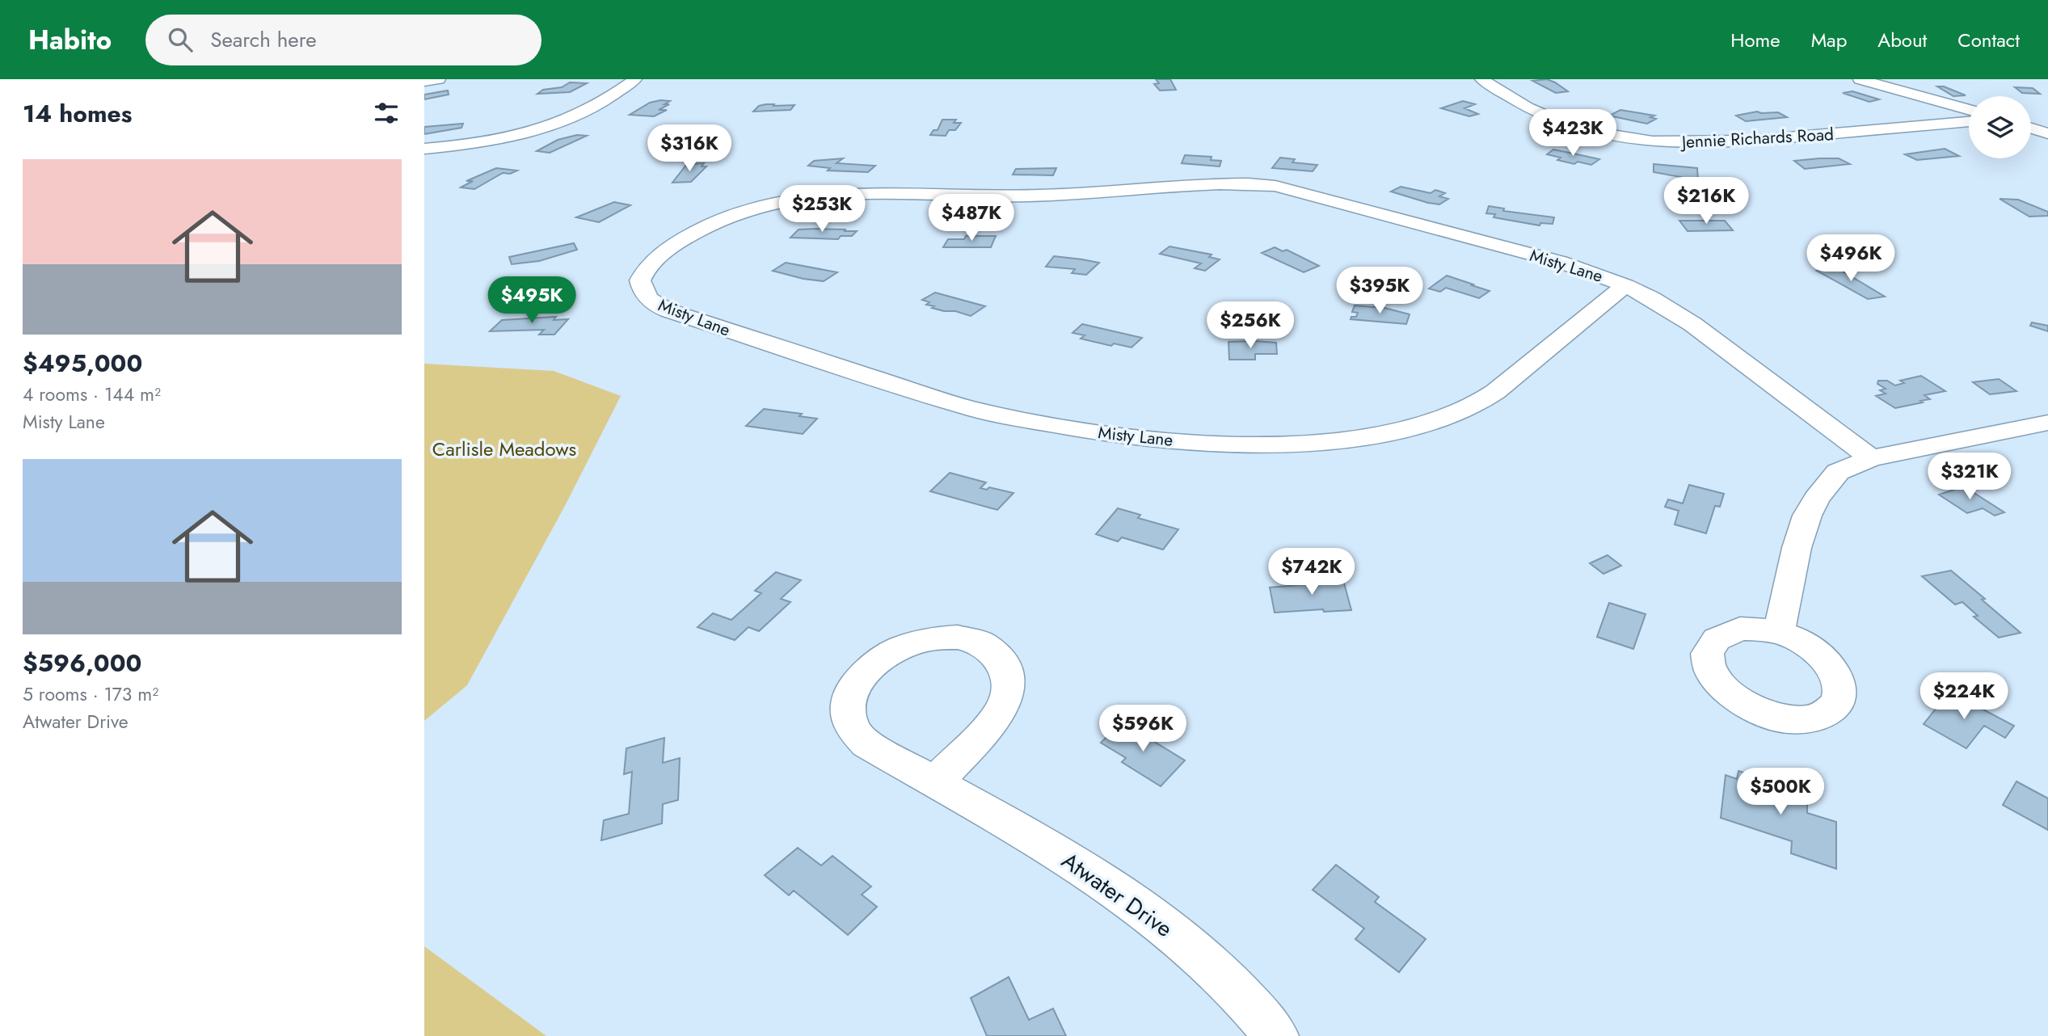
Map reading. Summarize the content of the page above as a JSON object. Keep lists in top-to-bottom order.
{
  "streets": {
    "street": ["Jennie Richards Road", "Misty Lane", "Atwater Drive"]
  },
  "parks": ["Carlisle Meadows"],
  "page": {
    "header": "Habito",
    "search": "Search here",
    "nav": [
      "Home",
      "Map",
      "About",
      "Contact"
    ],
    "heading": "14 homes",
    "price": [
      "$423K",
      "$316K",
      "$216K",
      "$253K",
      "$487K",
      "$496K",
      "$395K",
      "$495K",
      "$256K",
      "$321K",
      "$742K",
      "$224K",
      "$596K",
      "$500K"
    ],
    "list": [
      {
        "name": "$495,000",
        "note": "4 rooms · 144 m² · Misty Lane"
      },
      {
        "name": "$596,000",
        "note": "5 rooms · 173 m² · Atwater Drive"
      }
    ]
  }
}
